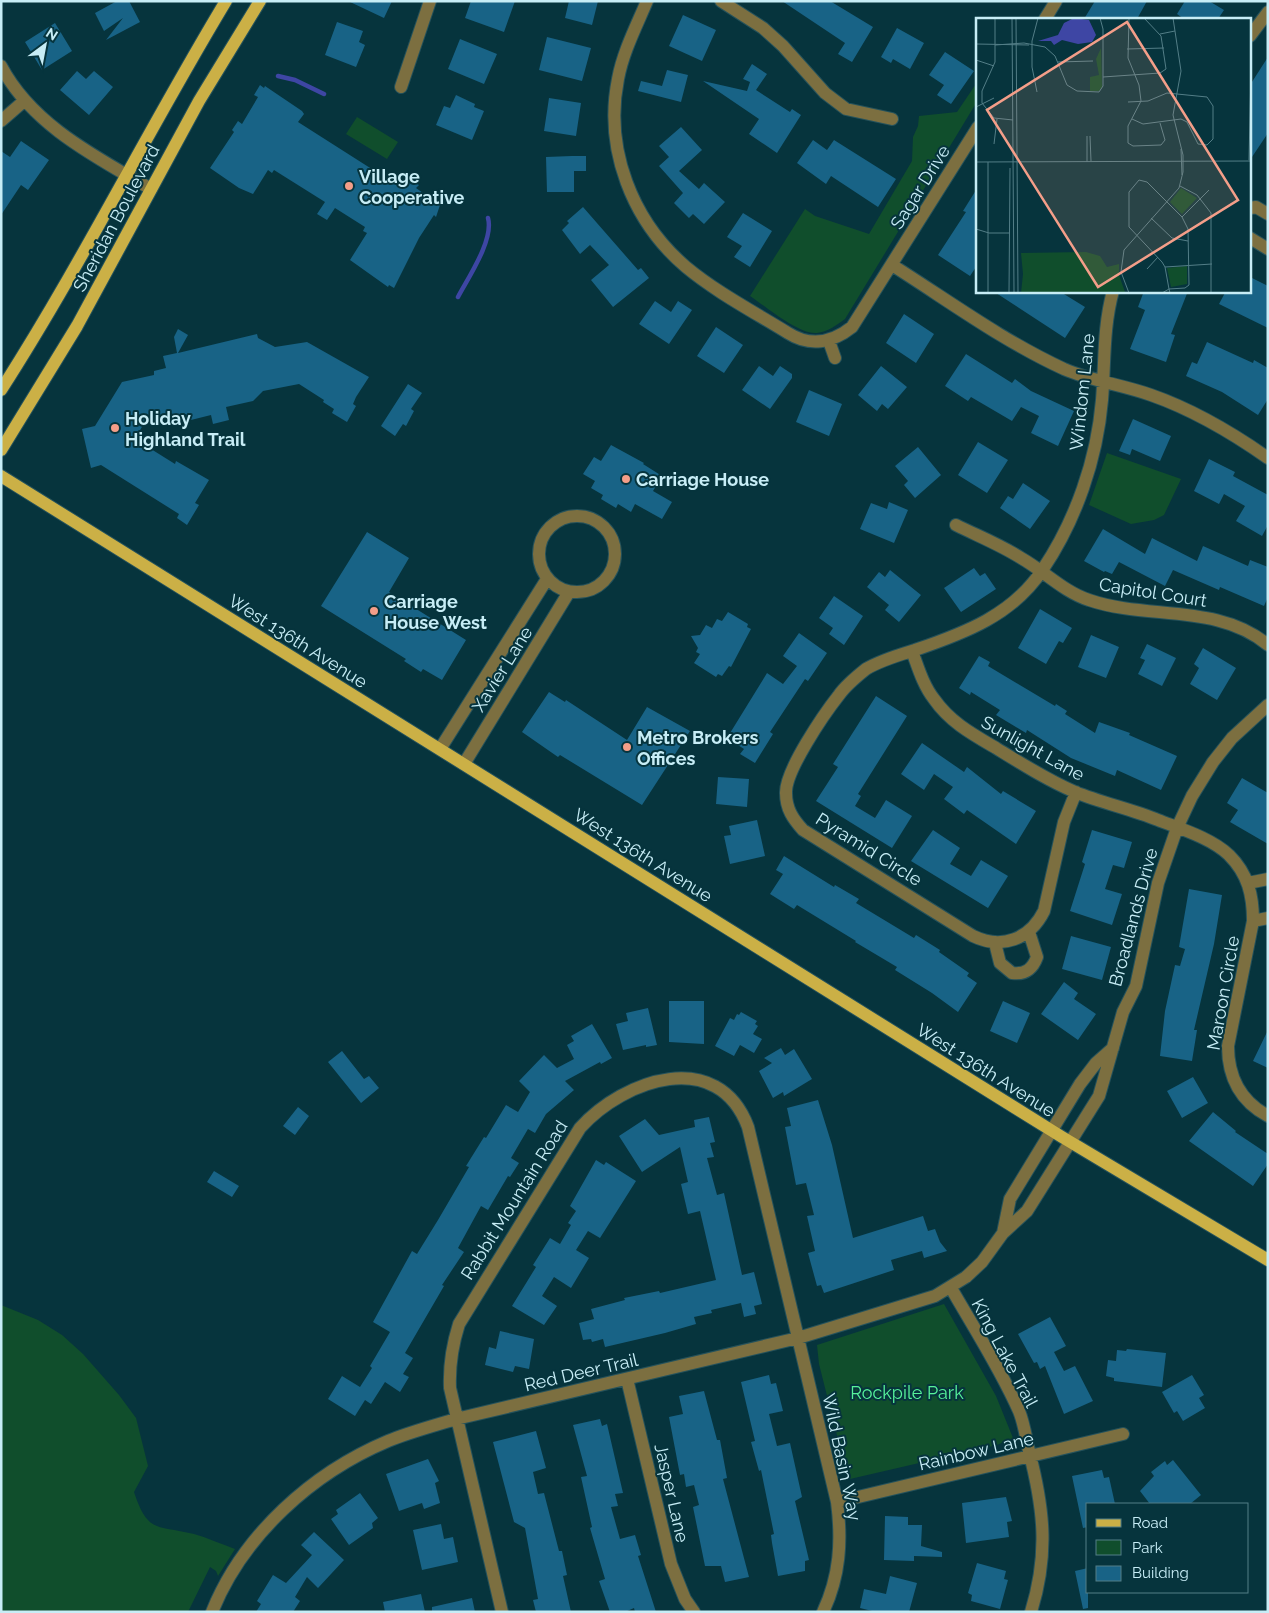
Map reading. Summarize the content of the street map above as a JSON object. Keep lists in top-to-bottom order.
{
  "streets": {
    "main road": ["Sheridan Boulevard", "West 136th Avenue"],
    "street": [
      "Sagar Drive",
      "Windom Lane",
      "Capitol Court",
      "Xavier Lane",
      "Sunlight Lane",
      "Pyramid Circle",
      "Broadlands Drive",
      "Maroon Circle",
      "Rabbit Mountain Road",
      "King Lake Trail",
      "Red Deer Trail",
      "Rainbow Lane",
      "Wild Basin Way",
      "Jasper Lane"
    ]
  },
  "crossings": [
    ["Windom Lane", "Capitol Court"],
    ["Windom Lane", "Sunlight Lane"],
    ["Windom Lane", "Pyramid Circle"],
    ["West 136th Avenue", "Xavier Lane"],
    ["West 136th Avenue", "Broadlands Drive"],
    ["West 136th Avenue", "Red Deer Trail"],
    ["Sunlight Lane", "Pyramid Circle"],
    ["Sunlight Lane", "Broadlands Drive"],
    ["Sunlight Lane", "Maroon Circle"],
    ["Broadlands Drive", "Maroon Circle"],
    ["Broadlands Drive", "Red Deer Trail"],
    ["Rabbit Mountain Road", "Red Deer Trail"],
    ["Rabbit Mountain Road", "Wild Basin Way"],
    ["King Lake Trail", "Red Deer Trail"],
    ["King Lake Trail", "Rainbow Lane"],
    ["Red Deer Trail", "Wild Basin Way"],
    ["Red Deer Trail", "Jasper Lane"],
    ["Rainbow Lane", "Wild Basin Way"]
  ],
  "parks": ["Rockpile Park"],
  "places": [
    "Village Cooperative",
    "Holiday Highland Trail",
    "Carriage House",
    "Carriage House West",
    "Metro Brokers Offices"
  ],
  "legend": ["Road", "Park", "Building"],
  "north": "top right"
}
